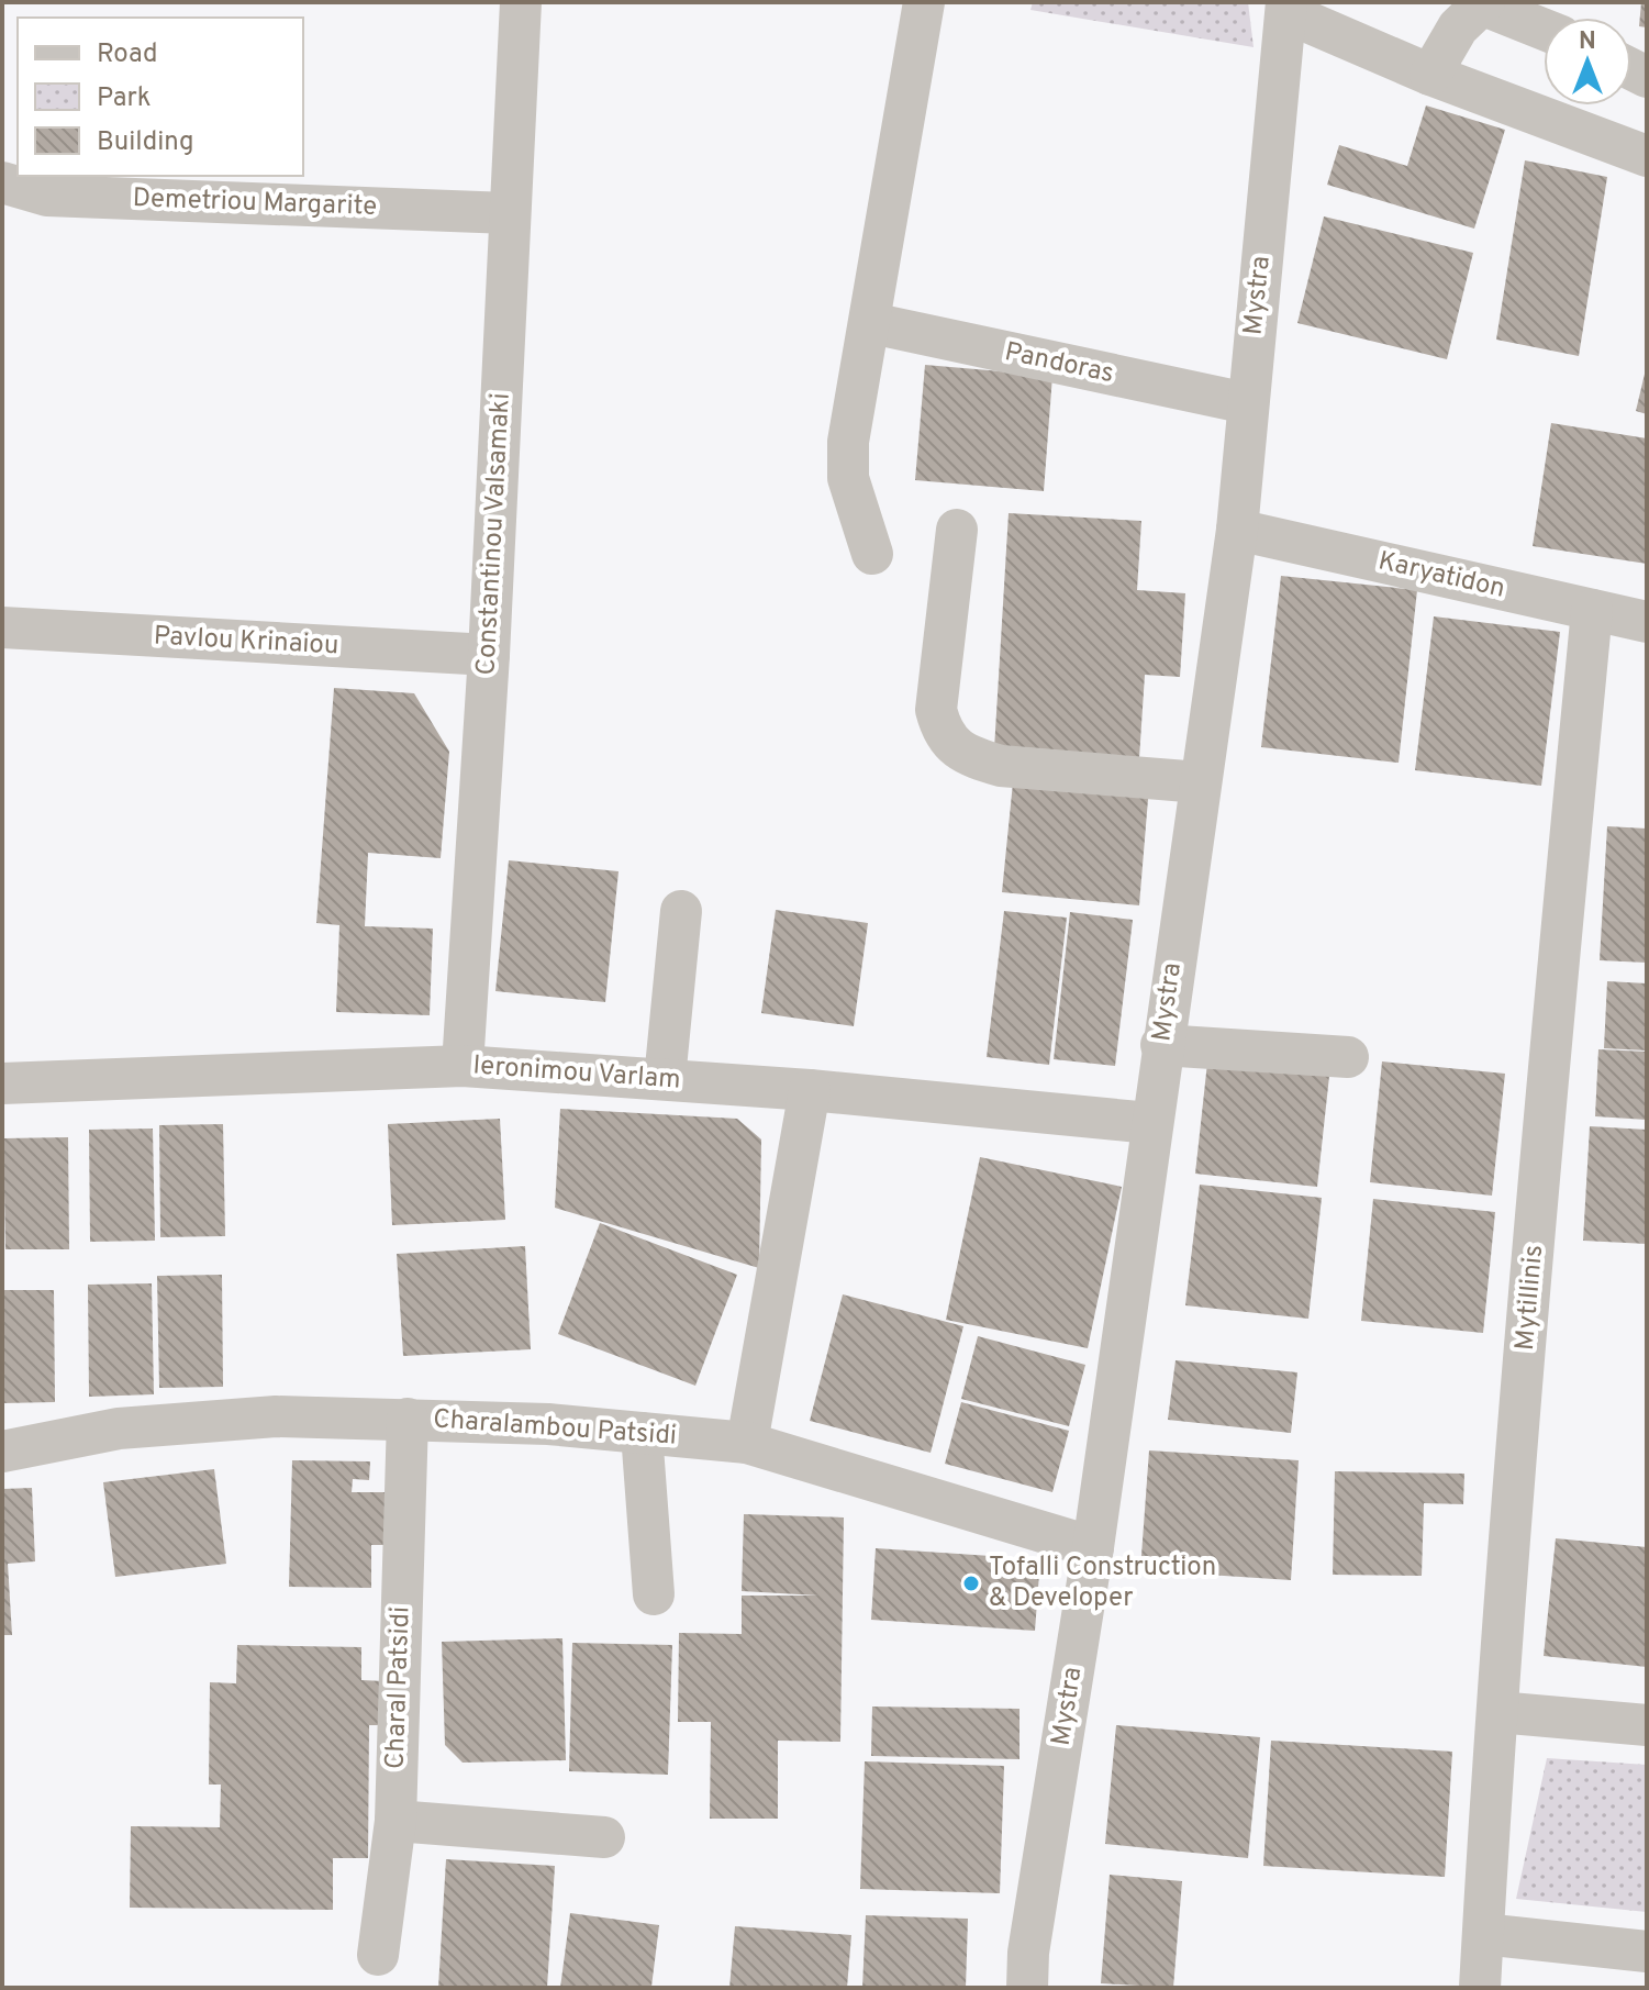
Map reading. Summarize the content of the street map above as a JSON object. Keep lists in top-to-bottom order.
{
  "streets": {
    "street": [
      "Demetriou Margarite",
      "Mystra",
      "Pandoras",
      "Constantinou Valsamaki",
      "Karyatidon",
      "Pavlou Krinaiou",
      "Ieronimou Varlam",
      "Mytillinis",
      "Charalambou Patsidi",
      "Charal Patsidi"
    ]
  },
  "crossings": [
    ["Demetriou Margarite", "Constantinou Valsamaki"],
    ["Mystra", "Pandoras"],
    ["Mystra", "Karyatidon"],
    ["Mystra", "Ieronimou Varlam"],
    ["Mystra", "Charalambou Patsidi"],
    ["Constantinou Valsamaki", "Pavlou Krinaiou"],
    ["Constantinou Valsamaki", "Ieronimou Varlam"],
    ["Karyatidon", "Mytillinis"],
    ["Charalambou Patsidi", "Charal Patsidi"]
  ],
  "places": ["Tofalli Construction & Developer"],
  "legend": ["Road", "Park", "Building"],
  "north": "top"
}
